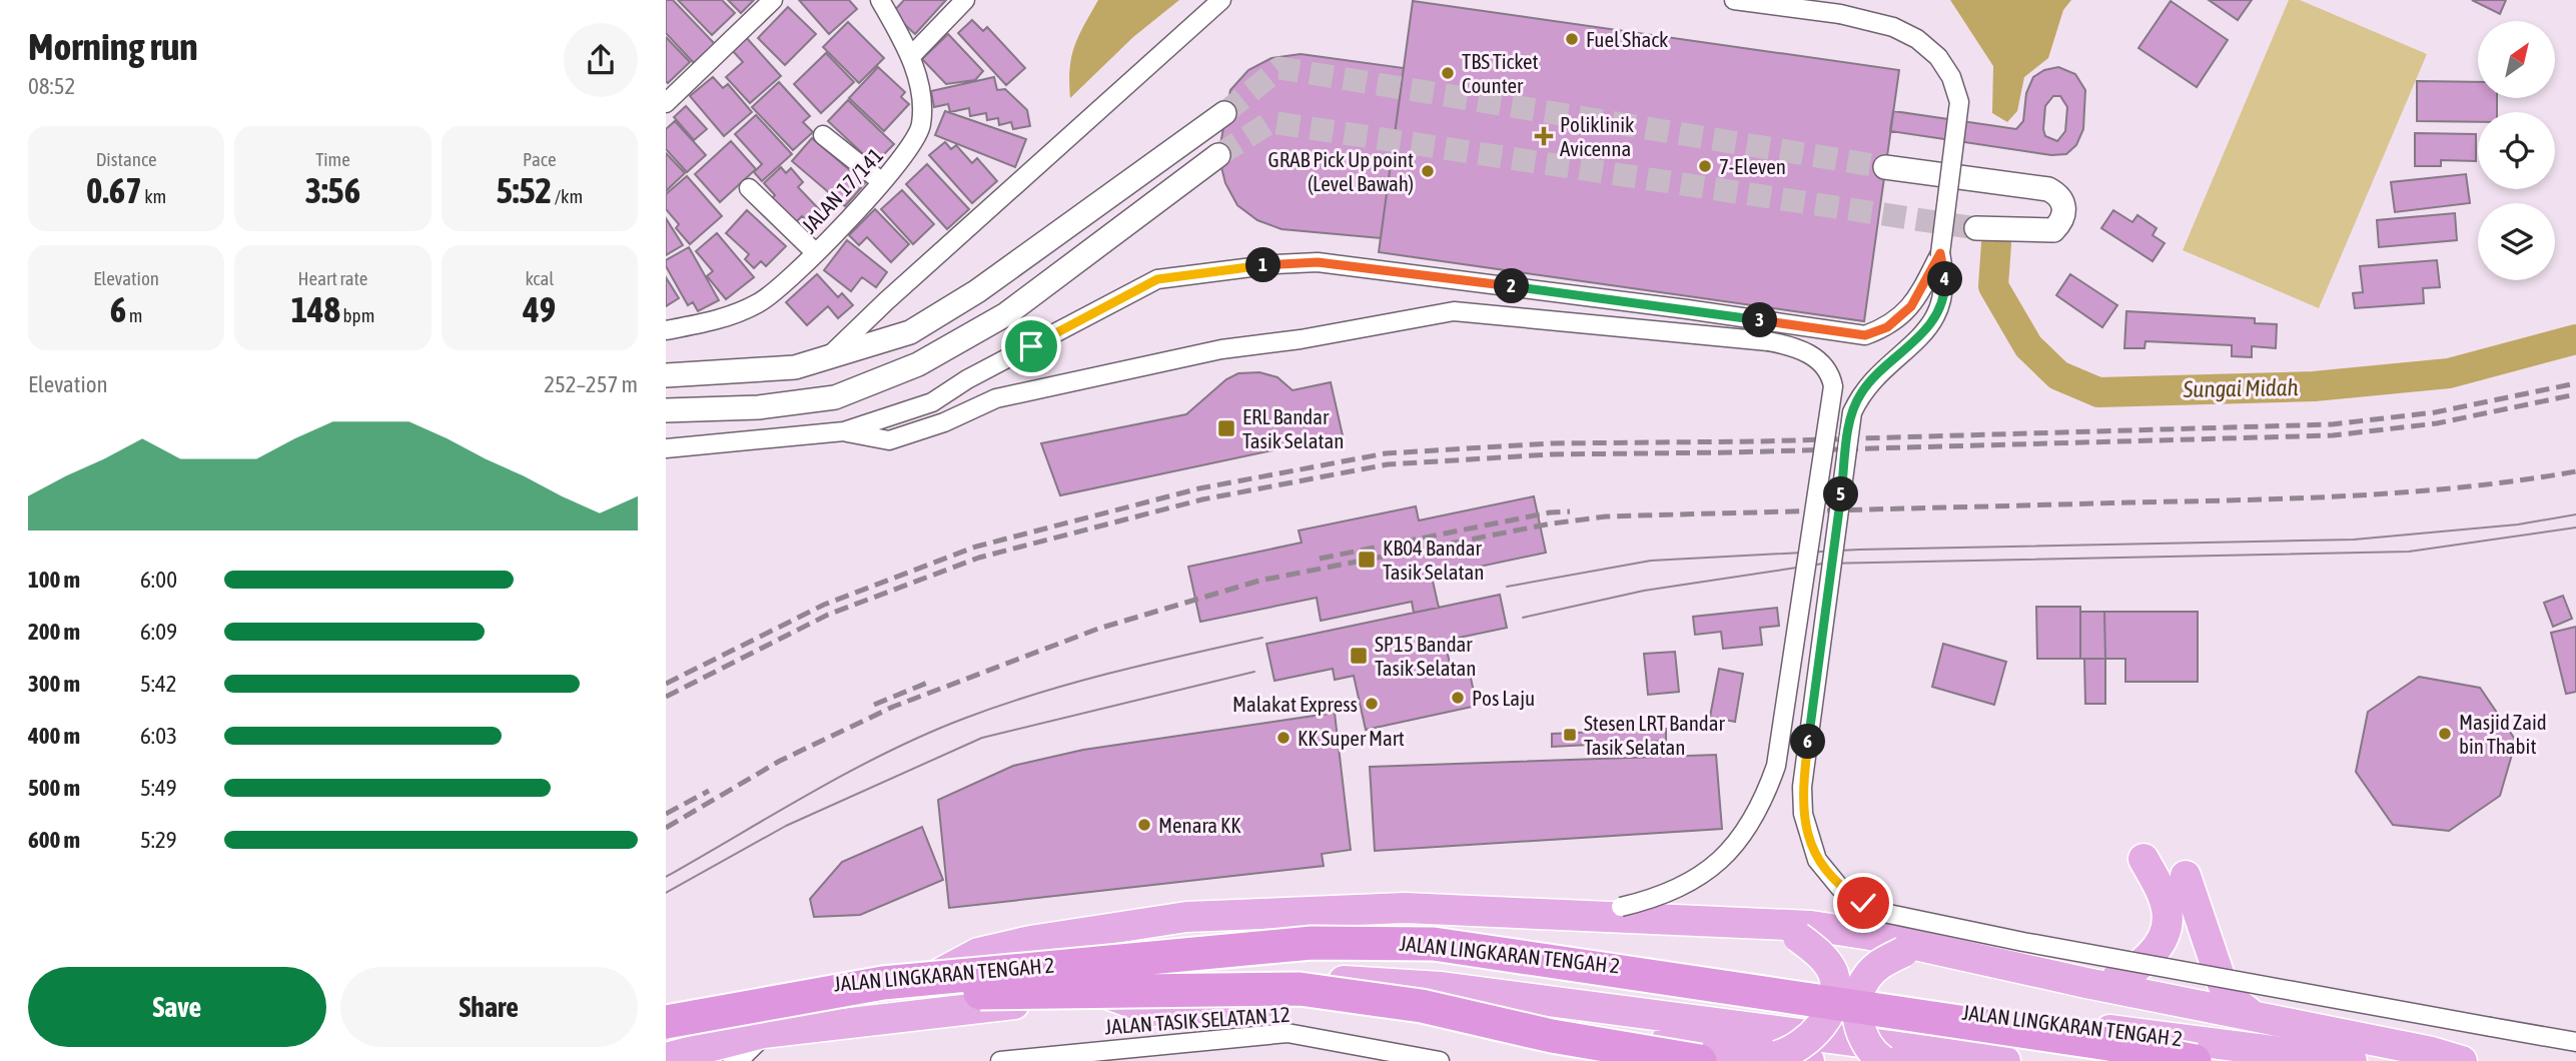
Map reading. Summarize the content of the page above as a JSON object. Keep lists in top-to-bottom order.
{
  "streets": {
    "highway": ["JALAN LINGKARAN TENGAH 2"],
    "street": ["JALAN 17/141", "JALAN TASIK SELATAN 12"]
  },
  "water": ["Sungai Midah"],
  "places": {
    "other": [
      "Fuel Shack",
      "TBS Ticket Counter",
      "7-Eleven",
      "GRAB Pick Up point (Level Bawah)",
      "Pos Laju",
      "Malakat Express",
      "Masjid Zaid bin Thabit",
      "KK Super Mart",
      "Menara KK"
    ],
    "health": ["Poliklinik Avicenna"],
    "transit": [
      "ERL Bandar Tasik Selatan",
      "KB04 Bandar Tasik Selatan",
      "SP15 Bandar Tasik Selatan",
      "Stesen LRT Bandar Tasik Selatan"
    ]
  },
  "north": "top right",
  "page": {
    "heading": ["Morning run", "08:52"],
    "stats": [
      ["Distance", "0.67 km"],
      ["Time", "3:56"],
      ["Pace", "5:52 /km"],
      ["Elevation", "6 m"],
      ["Heart rate", "148 bpm"],
      ["kcal", "49"]
    ],
    "pins": [
      "1",
      "4",
      "2",
      "3",
      "5",
      "6"
    ],
    "chart": ["Elevation", "252–257 m"],
    "list": [
      {
        "name": "100 m",
        "note": "6:00"
      },
      {
        "name": "200 m",
        "note": "6:09"
      },
      {
        "name": "300 m",
        "note": "5:42"
      },
      {
        "name": "400 m",
        "note": "6:03"
      },
      {
        "name": "500 m",
        "note": "5:49"
      },
      {
        "name": "600 m",
        "note": "5:29"
      }
    ],
    "buttons": ["Save", "Share"]
  }
}
